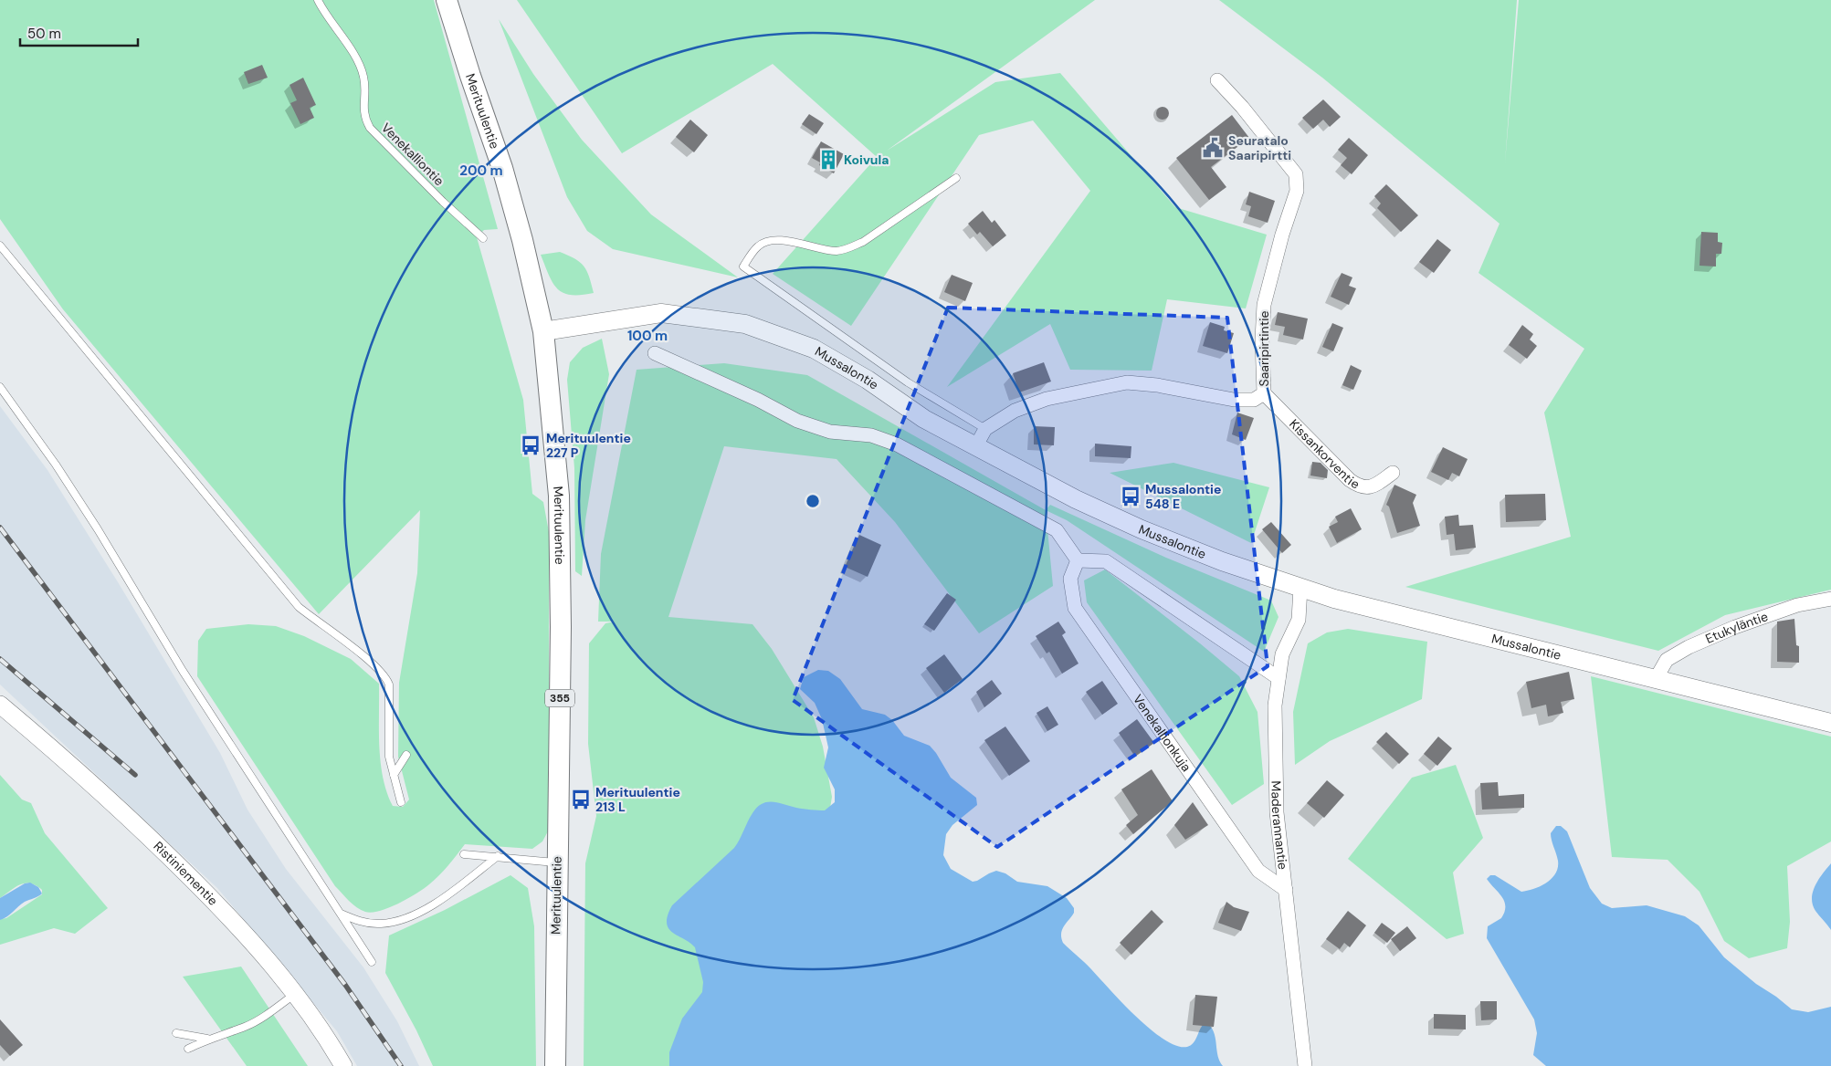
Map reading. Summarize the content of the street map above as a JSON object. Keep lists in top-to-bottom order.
{
  "streets": {
    "main road": ["Merituulentie", "Mussalontie", "355"],
    "street": [
      "Saaripirtintie",
      "Kissankorventie",
      "Etukyläntie",
      "Venekallionkuja",
      "Maderannantie",
      "Ristiniementie"
    ],
    "lane": ["Venekalliontie"]
  },
  "crossings": [
    ["Merituulentie", "Mussalontie"],
    ["Saaripirtintie", "Mussalontie"],
    ["Saaripirtintie", "Kissankorventie"],
    ["Mussalontie", "Etukyläntie"],
    ["Mussalontie", "Maderannantie"],
    ["Venekallionkuja", "Maderannantie"]
  ],
  "places": {
    "public building": ["Seuratalo Saaripirtti"],
    "building": ["Koivula"],
    "bus stop": ["Merituulentie 227 P", "Mussalontie 548 E", "Merituulentie 213 L"]
  },
  "scale_bar": "50 m",
  "rings": ["200 m", "100 m"]
}
